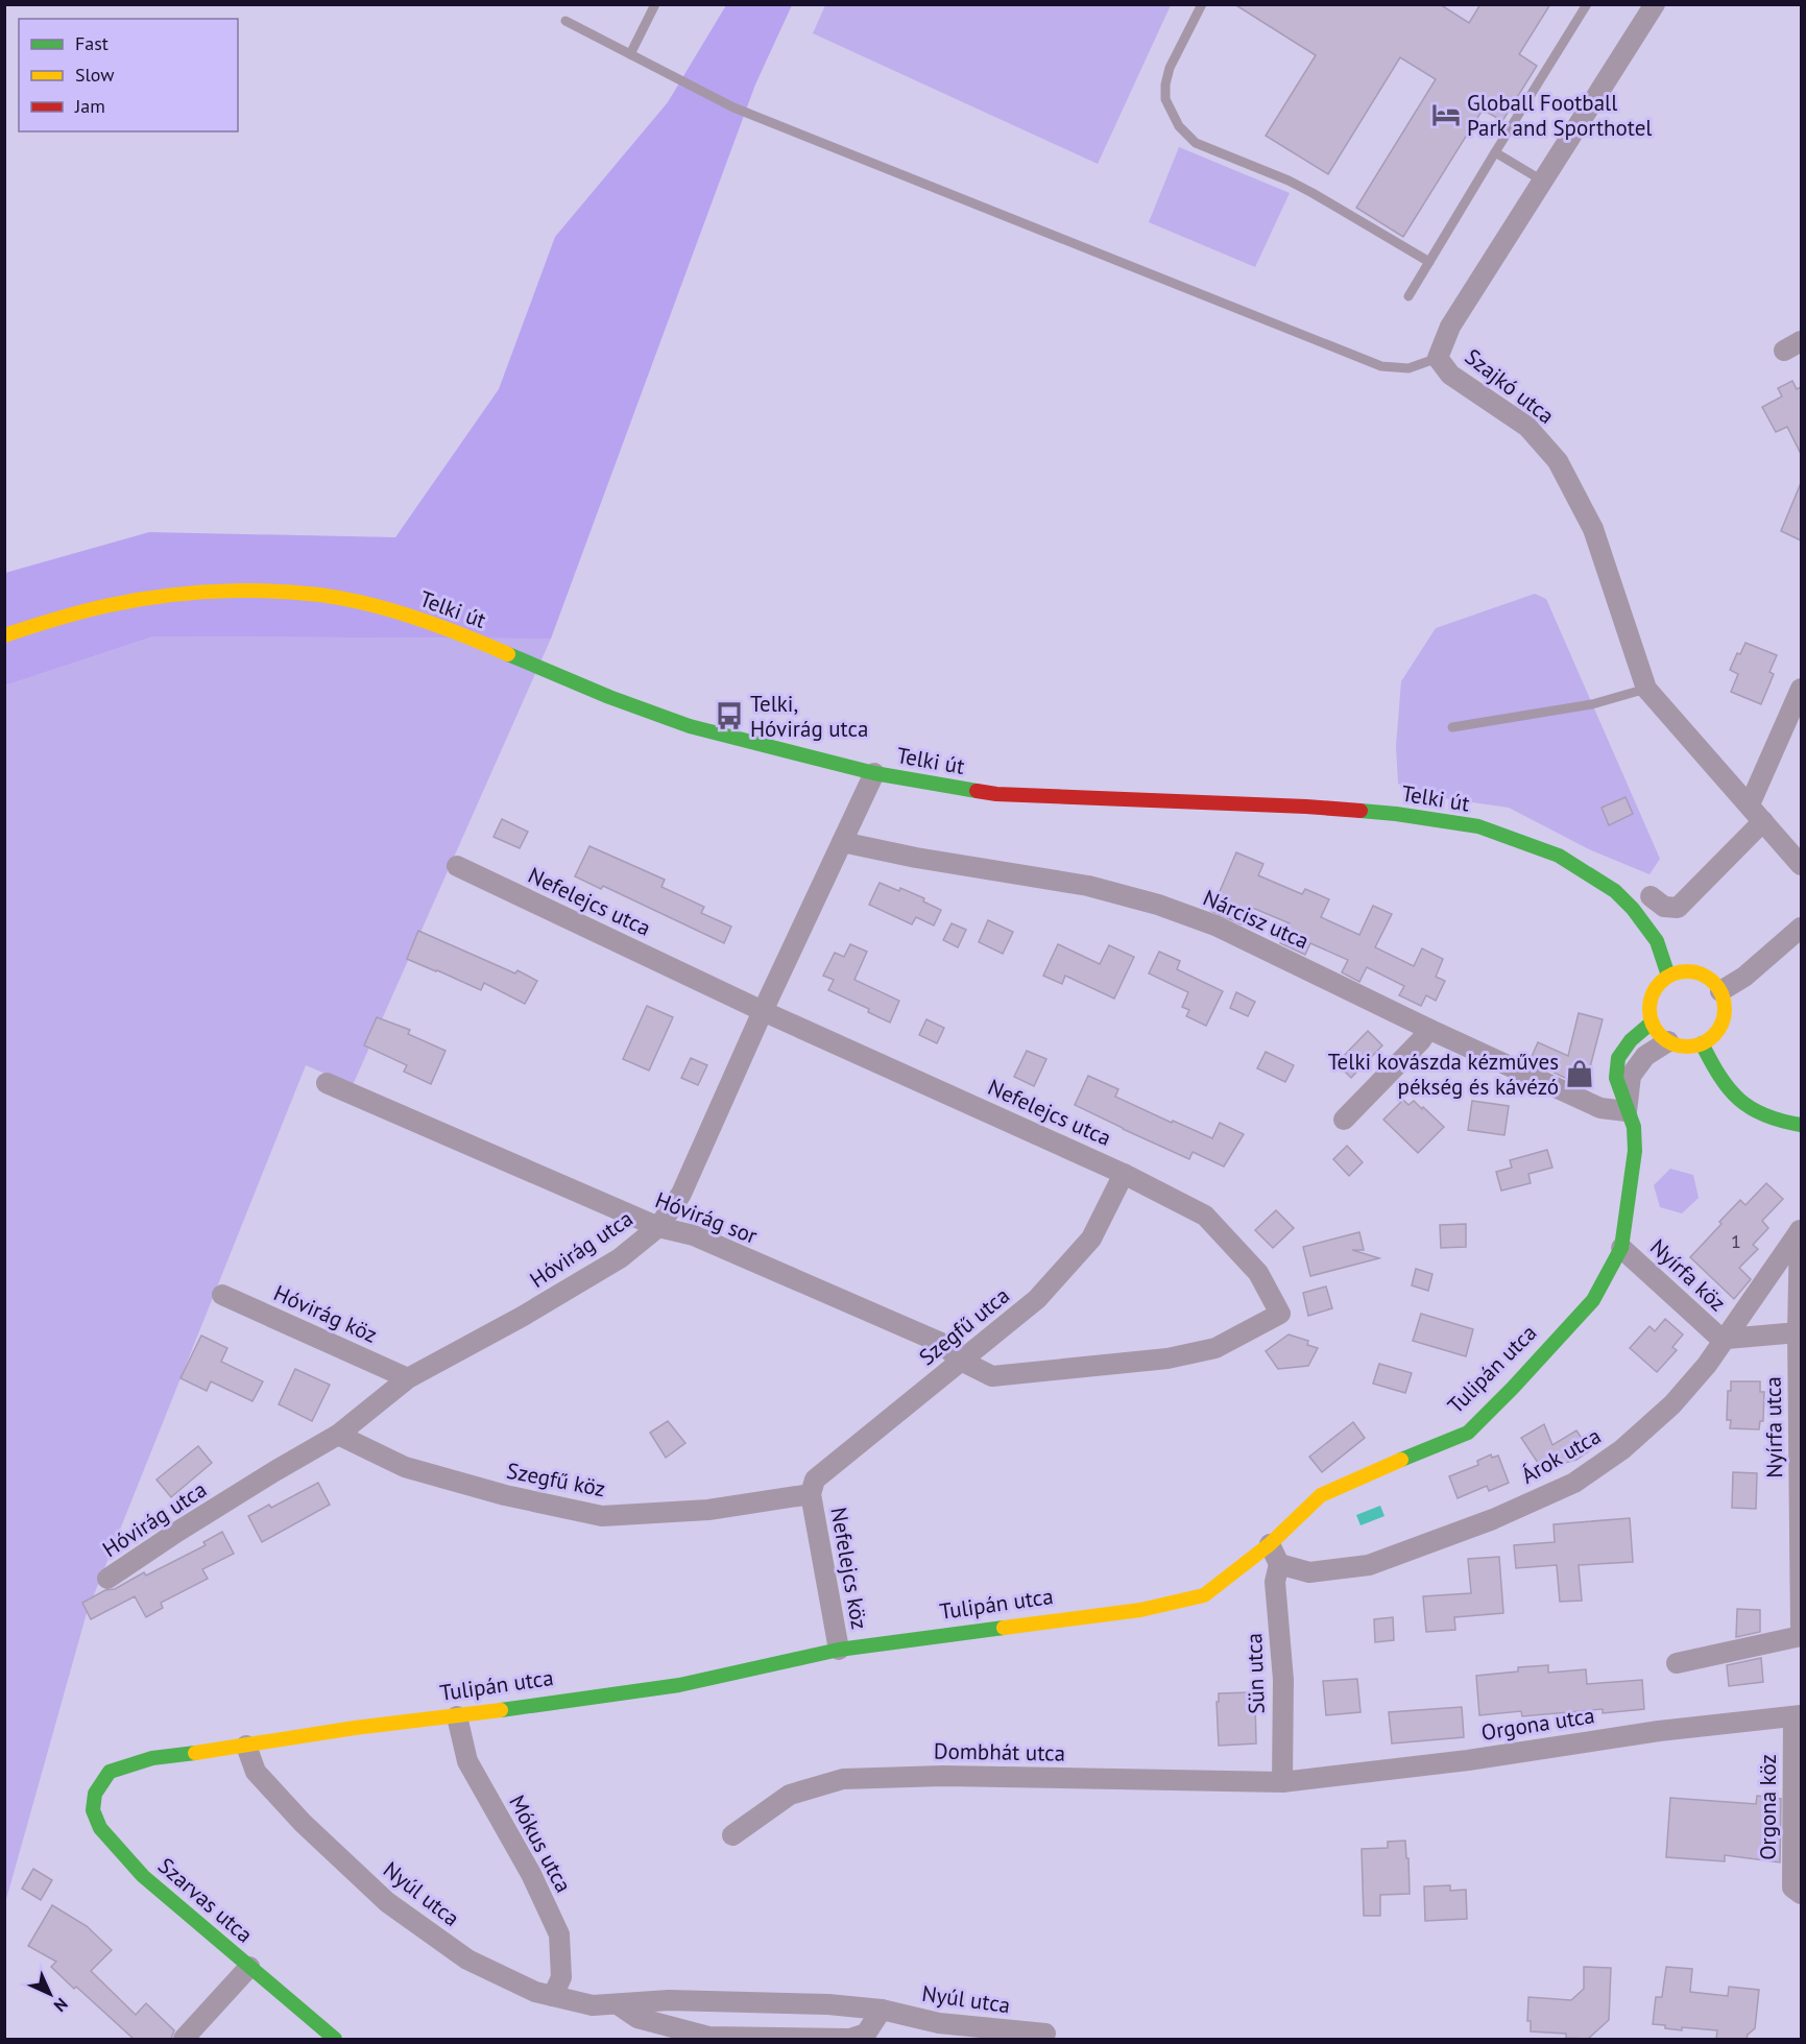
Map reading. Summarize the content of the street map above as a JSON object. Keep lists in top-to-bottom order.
{
  "streets": {
    "street": [
      "Szajkó utca",
      "Telki út",
      "Nefelejcs utca",
      "Nárcisz utca",
      "Hóvirág sor",
      "Hóvirág utca",
      "Nyírfa köz",
      "Hóvirág köz",
      "Szegfű utca",
      "Tulipán utca",
      "Nyírfa utca",
      "Árok utca",
      "Szegfű köz",
      "Nefelejcs köz",
      "Sün utca",
      "Orgona utca",
      "Dombhát utca",
      "Orgona köz",
      "Mókus utca",
      "Nyúl utca",
      "Szarvas utca"
    ]
  },
  "crossings": [
    ["Telki út", "Hóvirág utca"],
    ["Telki út", "Tulipán utca"],
    ["Nefelejcs utca", "Hóvirág sor"],
    ["Nefelejcs utca", "Hóvirág utca"],
    ["Nefelejcs utca", "Szegfű utca"],
    ["Nárcisz utca", "Hóvirág utca"],
    ["Nárcisz utca", "Tulipán utca"],
    ["Hóvirág sor", "Hóvirág utca"],
    ["Hóvirág sor", "Szegfű utca"],
    ["Hóvirág utca", "Hóvirág köz"],
    ["Hóvirág utca", "Szegfű köz"],
    ["Nyírfa köz", "Tulipán utca"],
    ["Nyírfa köz", "Nyírfa utca"],
    ["Nyírfa köz", "Árok utca"],
    ["Szegfű utca", "Szegfű köz"],
    ["Szegfű utca", "Nefelejcs köz"],
    ["Tulipán utca", "Nefelejcs köz"],
    ["Tulipán utca", "Mókus utca"],
    ["Tulipán utca", "Nyúl utca"],
    ["Tulipán utca", "Szarvas utca"],
    ["Nyírfa utca", "Árok utca"],
    ["Árok utca", "Sün utca"],
    ["Szegfű köz", "Nefelejcs köz"],
    ["Sün utca", "Orgona utca"],
    ["Sün utca", "Dombhát utca"],
    ["Orgona utca", "Dombhát utca"],
    ["Orgona utca", "Orgona köz"],
    ["Mókus utca", "Nyúl utca"]
  ],
  "places": {
    "hotel": ["Globall Football Park and Sporthotel"],
    "bus stop": ["Telki, Hóvirág utca"],
    "shop": ["Telki kovászda kézműves pékség és kávézó"]
  },
  "house_numbers": ["1"],
  "legend": ["Fast", "Slow", "Jam"],
  "north": "bottom right"
}
